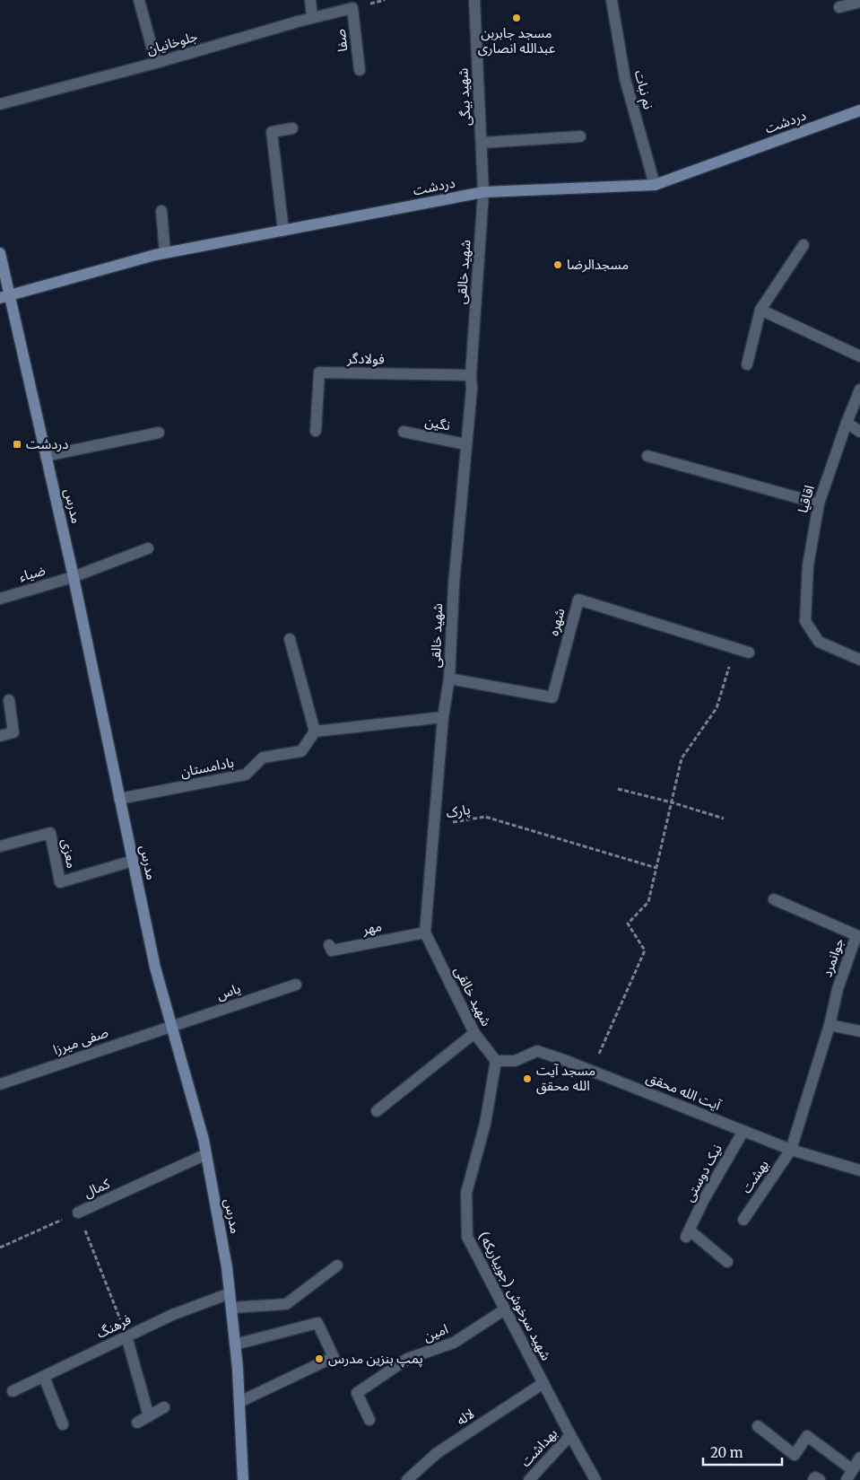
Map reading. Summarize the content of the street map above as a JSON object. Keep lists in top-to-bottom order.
{
  "streets": {
    "main road": ["دردشت", "مدرس"],
    "street": [
      "صفا",
      "جلوخانیان",
      "نم نبات",
      "شهید بیگی",
      "شهید خالقی",
      "فولادگر",
      "نگین",
      "اقاقیا",
      "ضیاء",
      "شهره",
      "بادامستان",
      "معزی",
      "مهر",
      "جوانمرد",
      "یاس",
      "صفی میرزا",
      "آیت الله محقق",
      "نیک دوستی",
      "بهشت",
      "کمال",
      "شهید سرخوش (جویباریکه)",
      "فرهنگ",
      "امین",
      "لاله",
      "بهداشت"
    ],
    "path": ["پارک"]
  },
  "crossings": [
    ["صفا", "جلوخانیان"],
    ["نم نبات", "دردشت"],
    ["شهید بیگی", "دردشت"],
    ["شهید بیگی", "شهید خالقی"],
    ["دردشت", "شهید خالقی"],
    ["دردشت", "مدرس"],
    ["شهید خالقی", "فولادگر"],
    ["شهید خالقی", "نگین"],
    ["شهید خالقی", "شهره"],
    ["شهید خالقی", "پارک"],
    ["شهید خالقی", "مهر"],
    ["شهید خالقی", "آیت الله محقق"],
    ["شهید خالقی", "شهید سرخوش (جویباریکه)"],
    ["مدرس", "ضیاء"],
    ["مدرس", "بادامستان"],
    ["مدرس", "معزی"],
    ["مدرس", "یاس"],
    ["مدرس", "صفی میرزا"],
    ["مدرس", "کمال"],
    ["مدرس", "فرهنگ"],
    ["جوانمرد", "آیت الله محقق"],
    ["جوانمرد", "بهشت"],
    ["یاس", "صفی میرزا"],
    ["آیت الله محقق", "نیک دوستی"],
    ["آیت الله محقق", "بهشت"],
    ["آیت الله محقق", "شهید سرخوش (جویباریکه)"],
    ["شهید سرخوش (جویباریکه)", "امین"],
    ["شهید سرخوش (جویباریکه)", "لاله"],
    ["شهید سرخوش (جویباریکه)", "بهداشت"]
  ],
  "places": {
    "other": [
      "مسجد جابربن عبدالله انصاری",
      "مسجدالرضا",
      "مسجد آیت الله محقق",
      "پمپ بنزین مدرس"
    ],
    "transit": ["دردشت"]
  },
  "scale_bar": "20 m"
}
